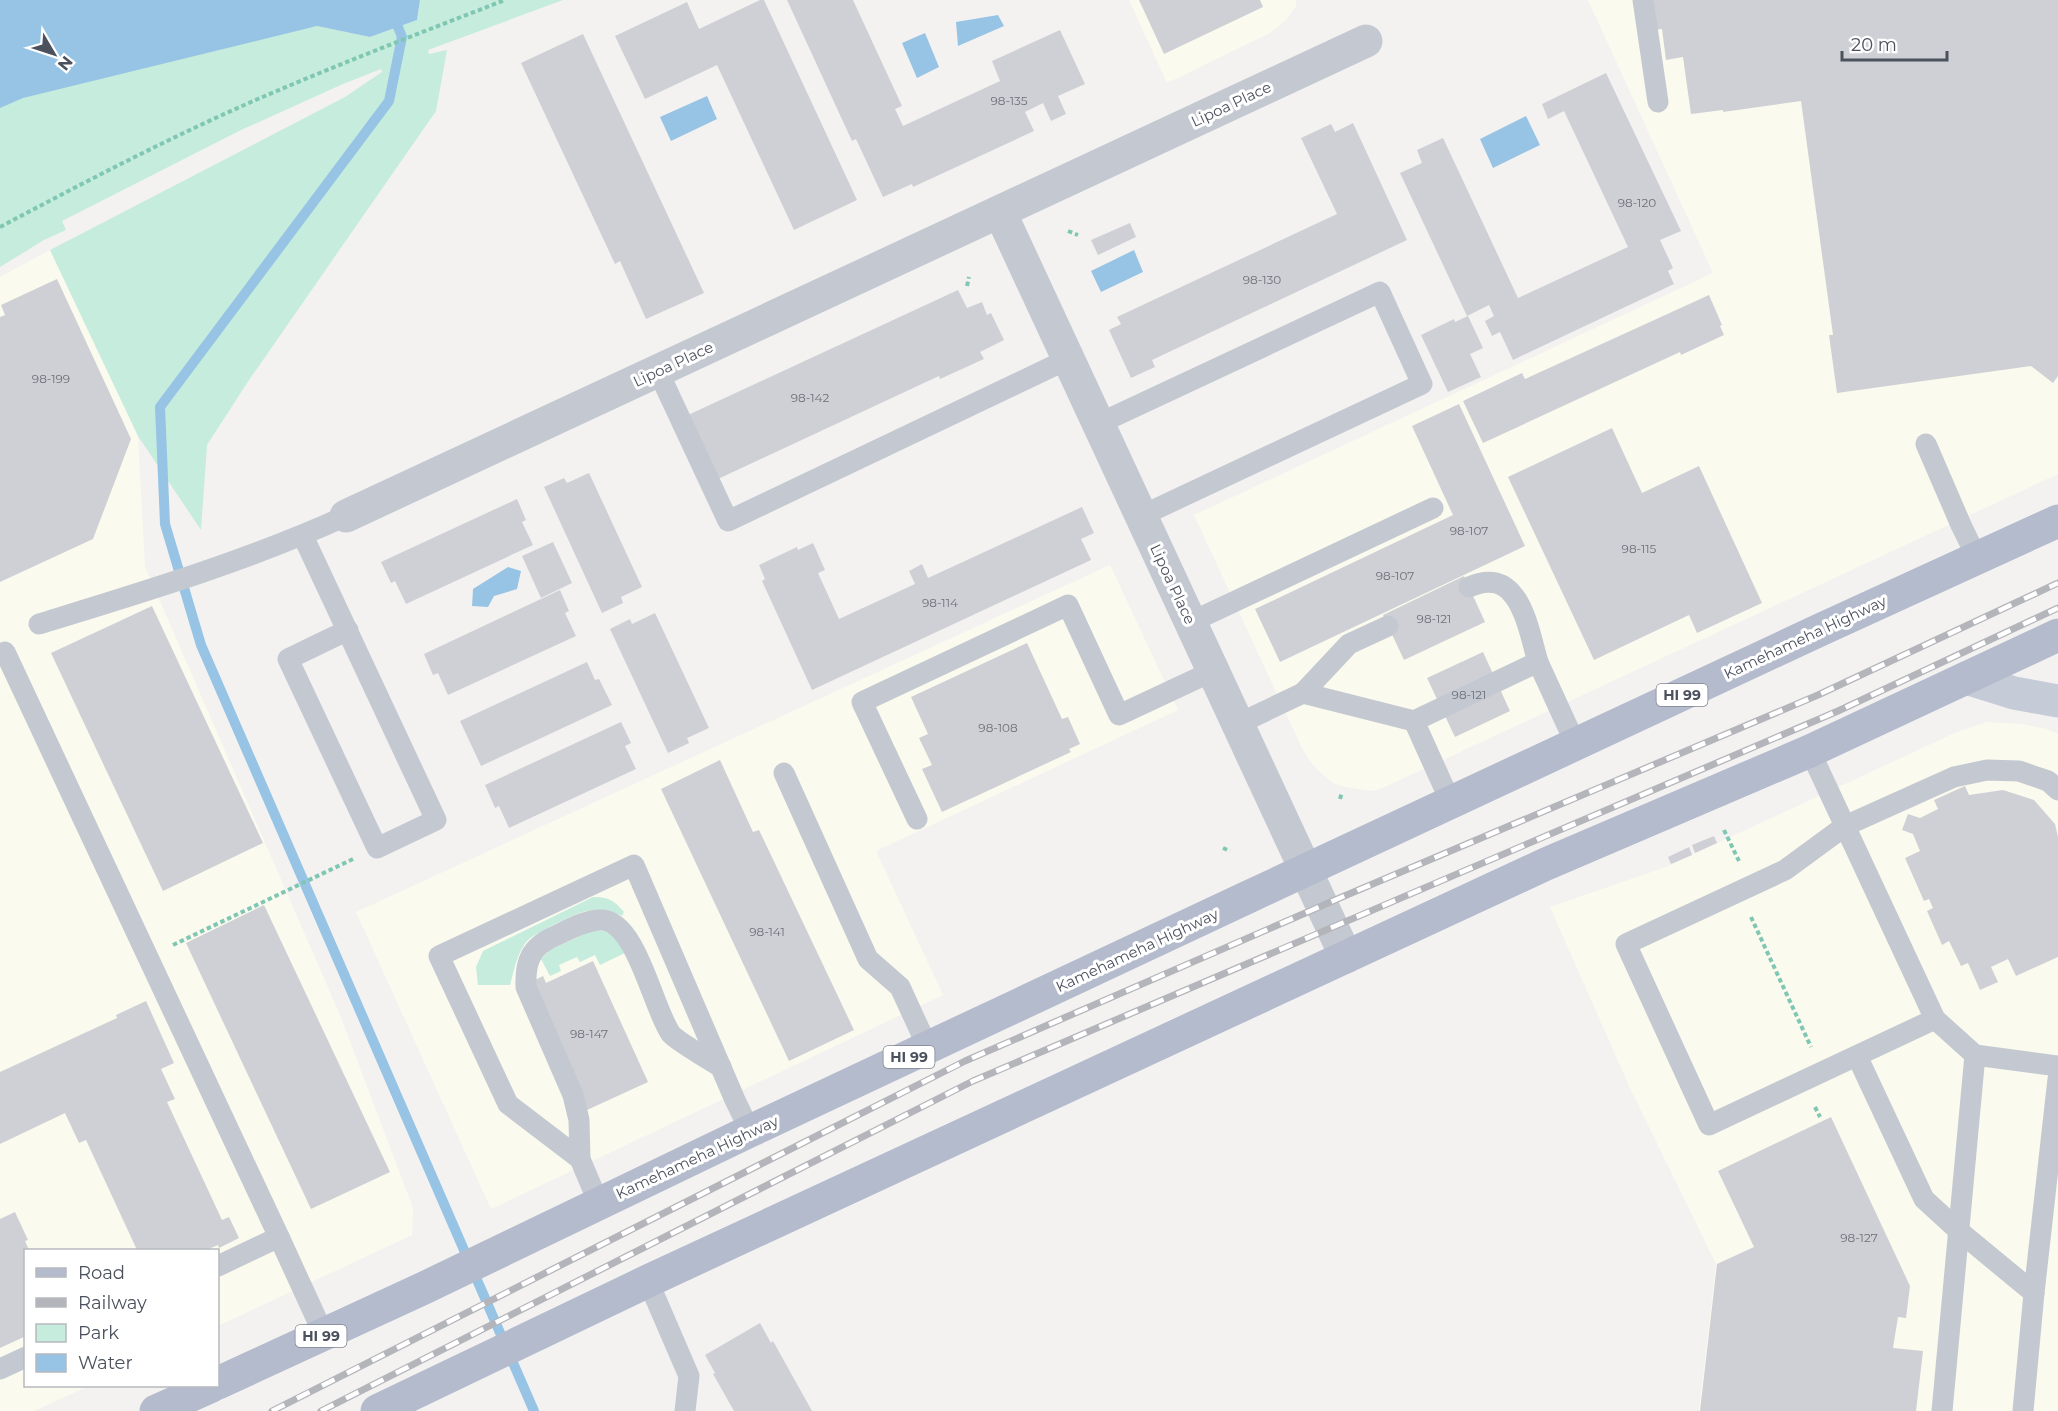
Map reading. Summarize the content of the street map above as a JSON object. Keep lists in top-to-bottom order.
{
  "streets": {
    "main road": ["Kamehameha Highway", "HI 99"],
    "street": ["Lipoa Place"]
  },
  "crossings": [
    ["Lipoa Place", "Kamehameha Highway"]
  ],
  "house_numbers": [
    "98-135",
    "98-120",
    "98-130",
    "98-199",
    "98-142",
    "98-107",
    "98-115",
    "98-107",
    "98-114",
    "98-121",
    "98-121",
    "98-108",
    "98-141",
    "98-147",
    "98-127"
  ],
  "legend": [
    "Road",
    "Railway",
    "Park",
    "Water"
  ],
  "scale_bar": "20 m",
  "north": "bottom right"
}
